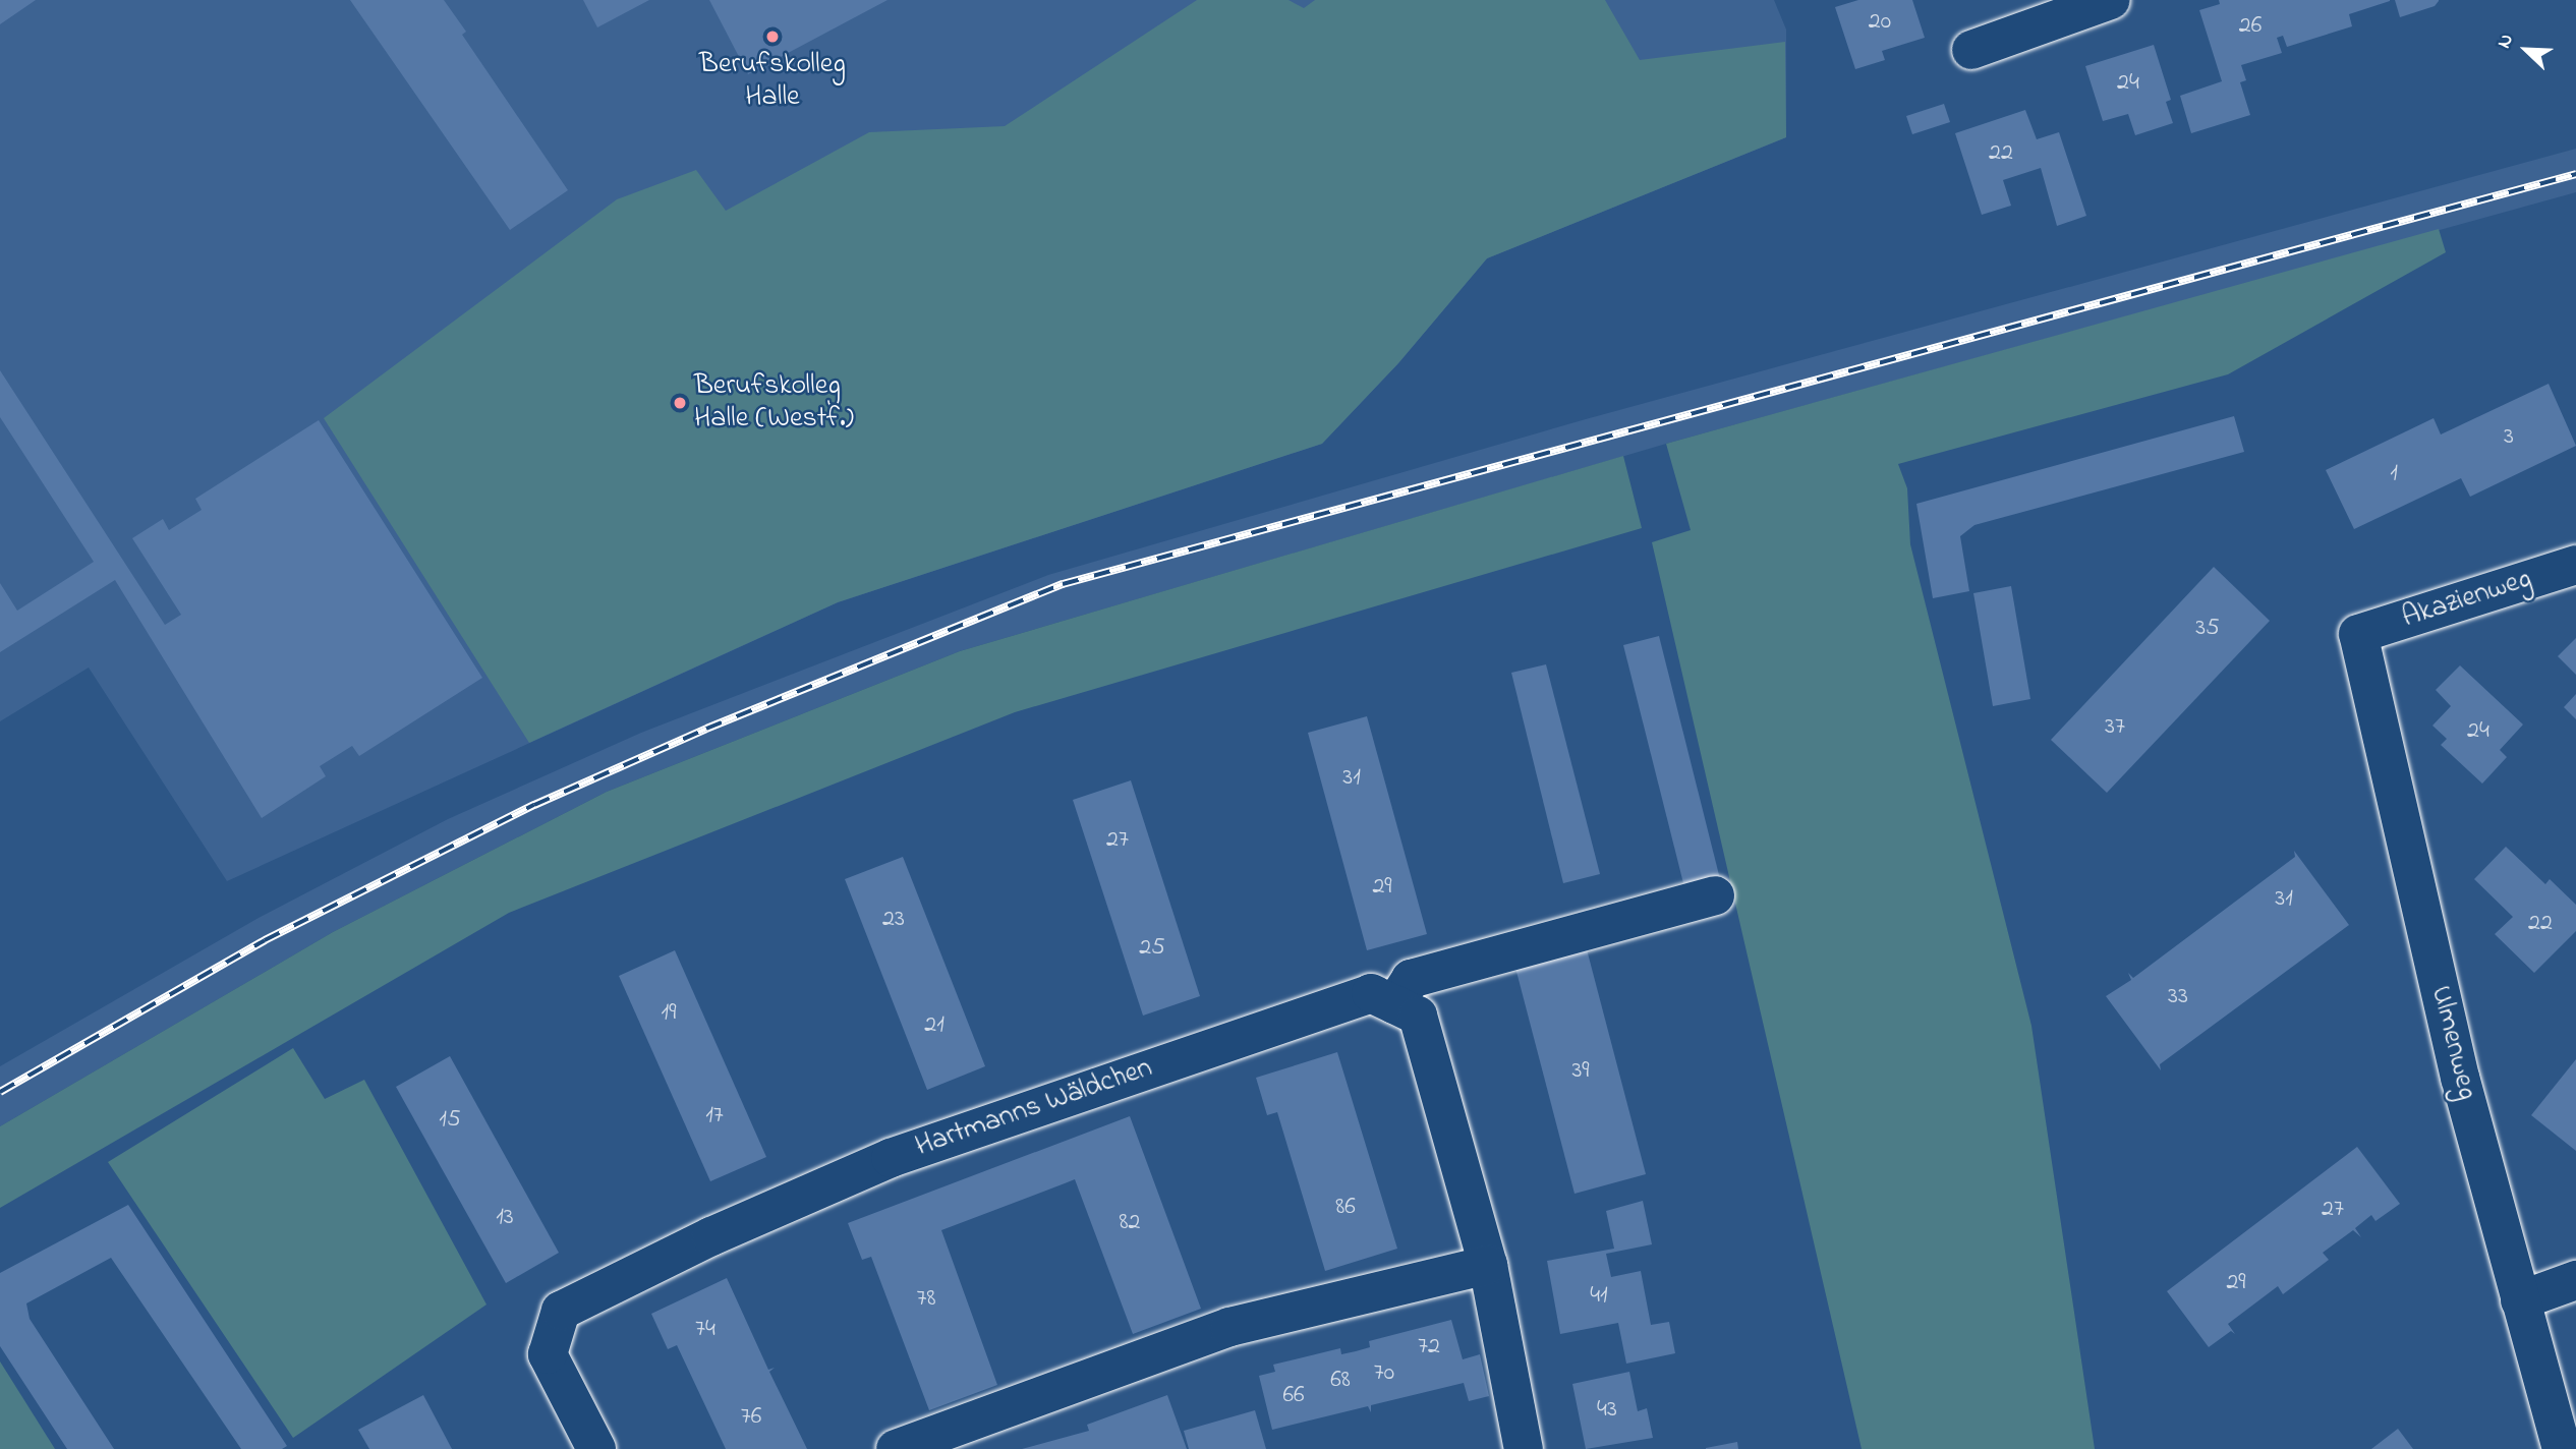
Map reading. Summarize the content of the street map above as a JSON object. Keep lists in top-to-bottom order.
{
  "streets": {
    "street": ["Akazienweg", "Ulmenweg", "Hartmanns Wäldchen"]
  },
  "crossings": [
    ["Akazienweg", "Ulmenweg"]
  ],
  "places": ["Berufskolleg Halle", "Berufskolleg Halle (Westf.)"],
  "house_numbers": [
    "20",
    "26",
    "24",
    "22",
    "3",
    "1",
    "35",
    "37",
    "24",
    "31",
    "27",
    "29",
    "31",
    "23",
    "22",
    "25",
    "33",
    "19",
    "21",
    "39",
    "17",
    "15",
    "86",
    "27",
    "13",
    "82",
    "29",
    "41",
    "78",
    "74",
    "72",
    "70",
    "68",
    "66",
    "43",
    "76"
  ],
  "north": "top left"
}
